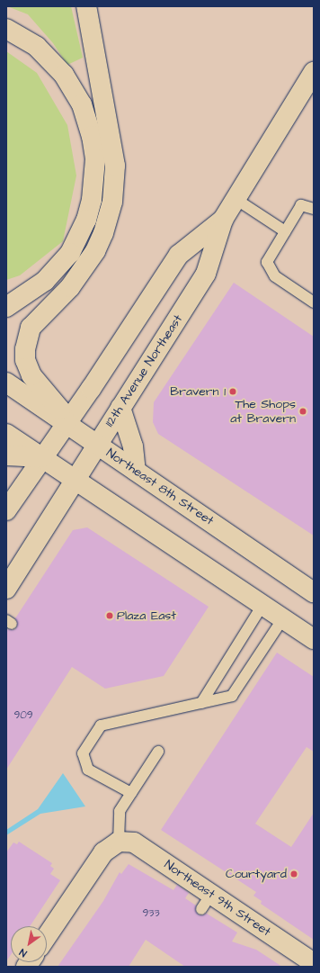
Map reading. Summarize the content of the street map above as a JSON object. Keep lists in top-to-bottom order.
{
  "streets": {
    "main road": ["112th Avenue Northeast", "Northeast 8th Street", "Northeast 9th Street"]
  },
  "crossings": [
    ["112th Avenue Northeast", "Northeast 8th Street"]
  ],
  "places": [
    "Bravern 1",
    "The Shops at Bravern",
    "Plaza East",
    "Courtyard"
  ],
  "house_numbers": ["909", "933"],
  "north": "bottom left"
}
